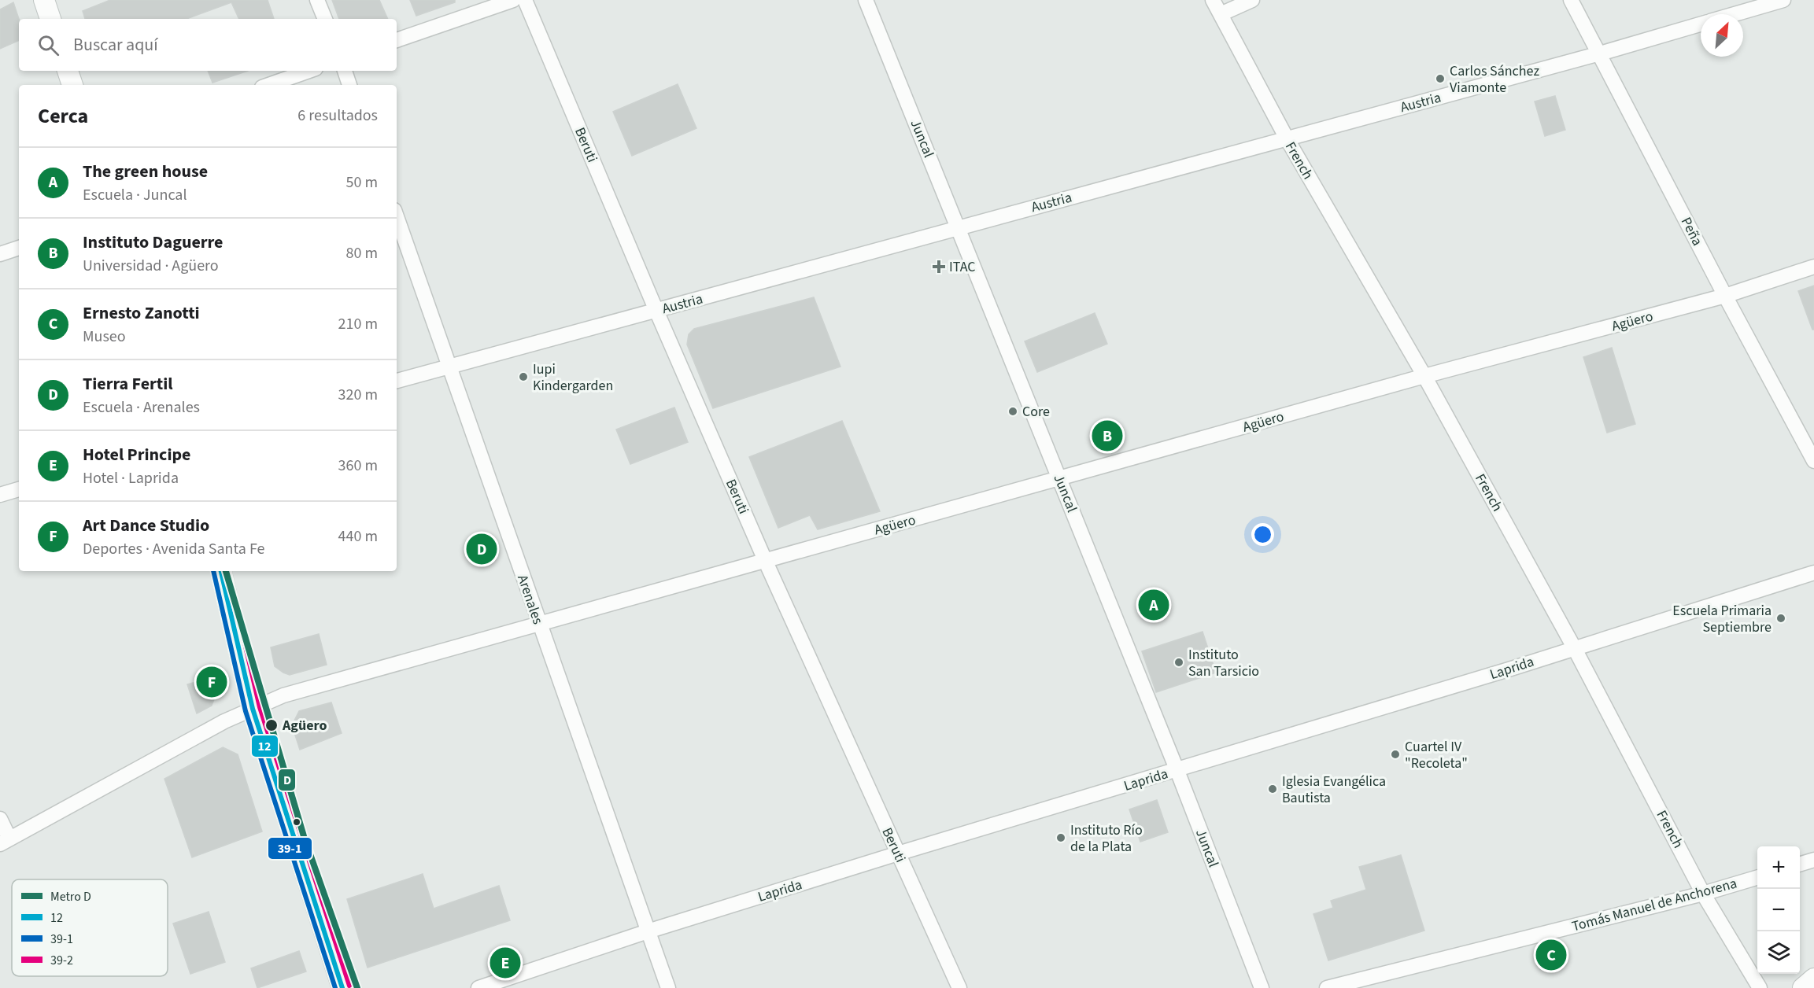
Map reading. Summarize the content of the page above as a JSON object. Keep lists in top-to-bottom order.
{
  "streets": {
    "street": [
      "Austria",
      "Juncal",
      "Beruti",
      "French",
      "Peña",
      "Agüero",
      "Arenales",
      "Laprida",
      "Tomás Manuel de Anchorena"
    ]
  },
  "crossings": [
    ["Austria", "Juncal"],
    ["Austria", "Beruti"],
    ["Austria", "French"],
    ["Austria", "Peña"],
    ["Austria", "Arenales"],
    ["Juncal", "Agüero"],
    ["Juncal", "Laprida"],
    ["Beruti", "Agüero"],
    ["Beruti", "Laprida"],
    ["French", "Agüero"],
    ["French", "Laprida"],
    ["French", "Tomás Manuel de Anchorena"],
    ["Peña", "Agüero"],
    ["Agüero", "Arenales"],
    ["Arenales", "Laprida"]
  ],
  "places": {
    "other": [
      "Carlos Sánchez Viamonte",
      "Iupi Kindergarden",
      "Core",
      "Escuela Primaria Septiembre",
      "Instituto San Tarsicio",
      "Agüero",
      "Cuartel IV \"Recoleta\"",
      "Iglesia Evangélica Bautista",
      "Instituto Río de la Plata"
    ],
    "health": ["ITAC"]
  },
  "lines": [
    "metro line D",
    "transit line 12",
    "transit line 39-1",
    "transit line 39-2"
  ],
  "legend": [
    "Metro D",
    "12",
    "39-1",
    "39-2"
  ],
  "north": "top right",
  "page": {
    "search": "Buscar aquí",
    "heading": ["Cerca", "6 resultados"],
    "list": [
      {
        "mark": "A",
        "name": "The green house",
        "note": "Escuela · Juncal",
        "value": "50 m"
      },
      {
        "mark": "B",
        "name": "Instituto Daguerre",
        "note": "Universidad · Agüero",
        "value": "80 m"
      },
      {
        "mark": "C",
        "name": "Ernesto Zanotti",
        "note": "Museo",
        "value": "210 m"
      },
      {
        "mark": "D",
        "name": "Tierra Fertil",
        "note": "Escuela · Arenales",
        "value": "320 m"
      },
      {
        "mark": "E",
        "name": "Hotel Principe",
        "note": "Hotel · Laprida",
        "value": "360 m"
      },
      {
        "mark": "F",
        "name": "Art Dance Studio",
        "note": "Deportes · Avenida Santa Fe",
        "value": "440 m"
      }
    ],
    "pins": [
      "B",
      "D",
      "A",
      "F",
      "C",
      "E"
    ],
    "map_buttons": ["+", "−"]
  }
}
